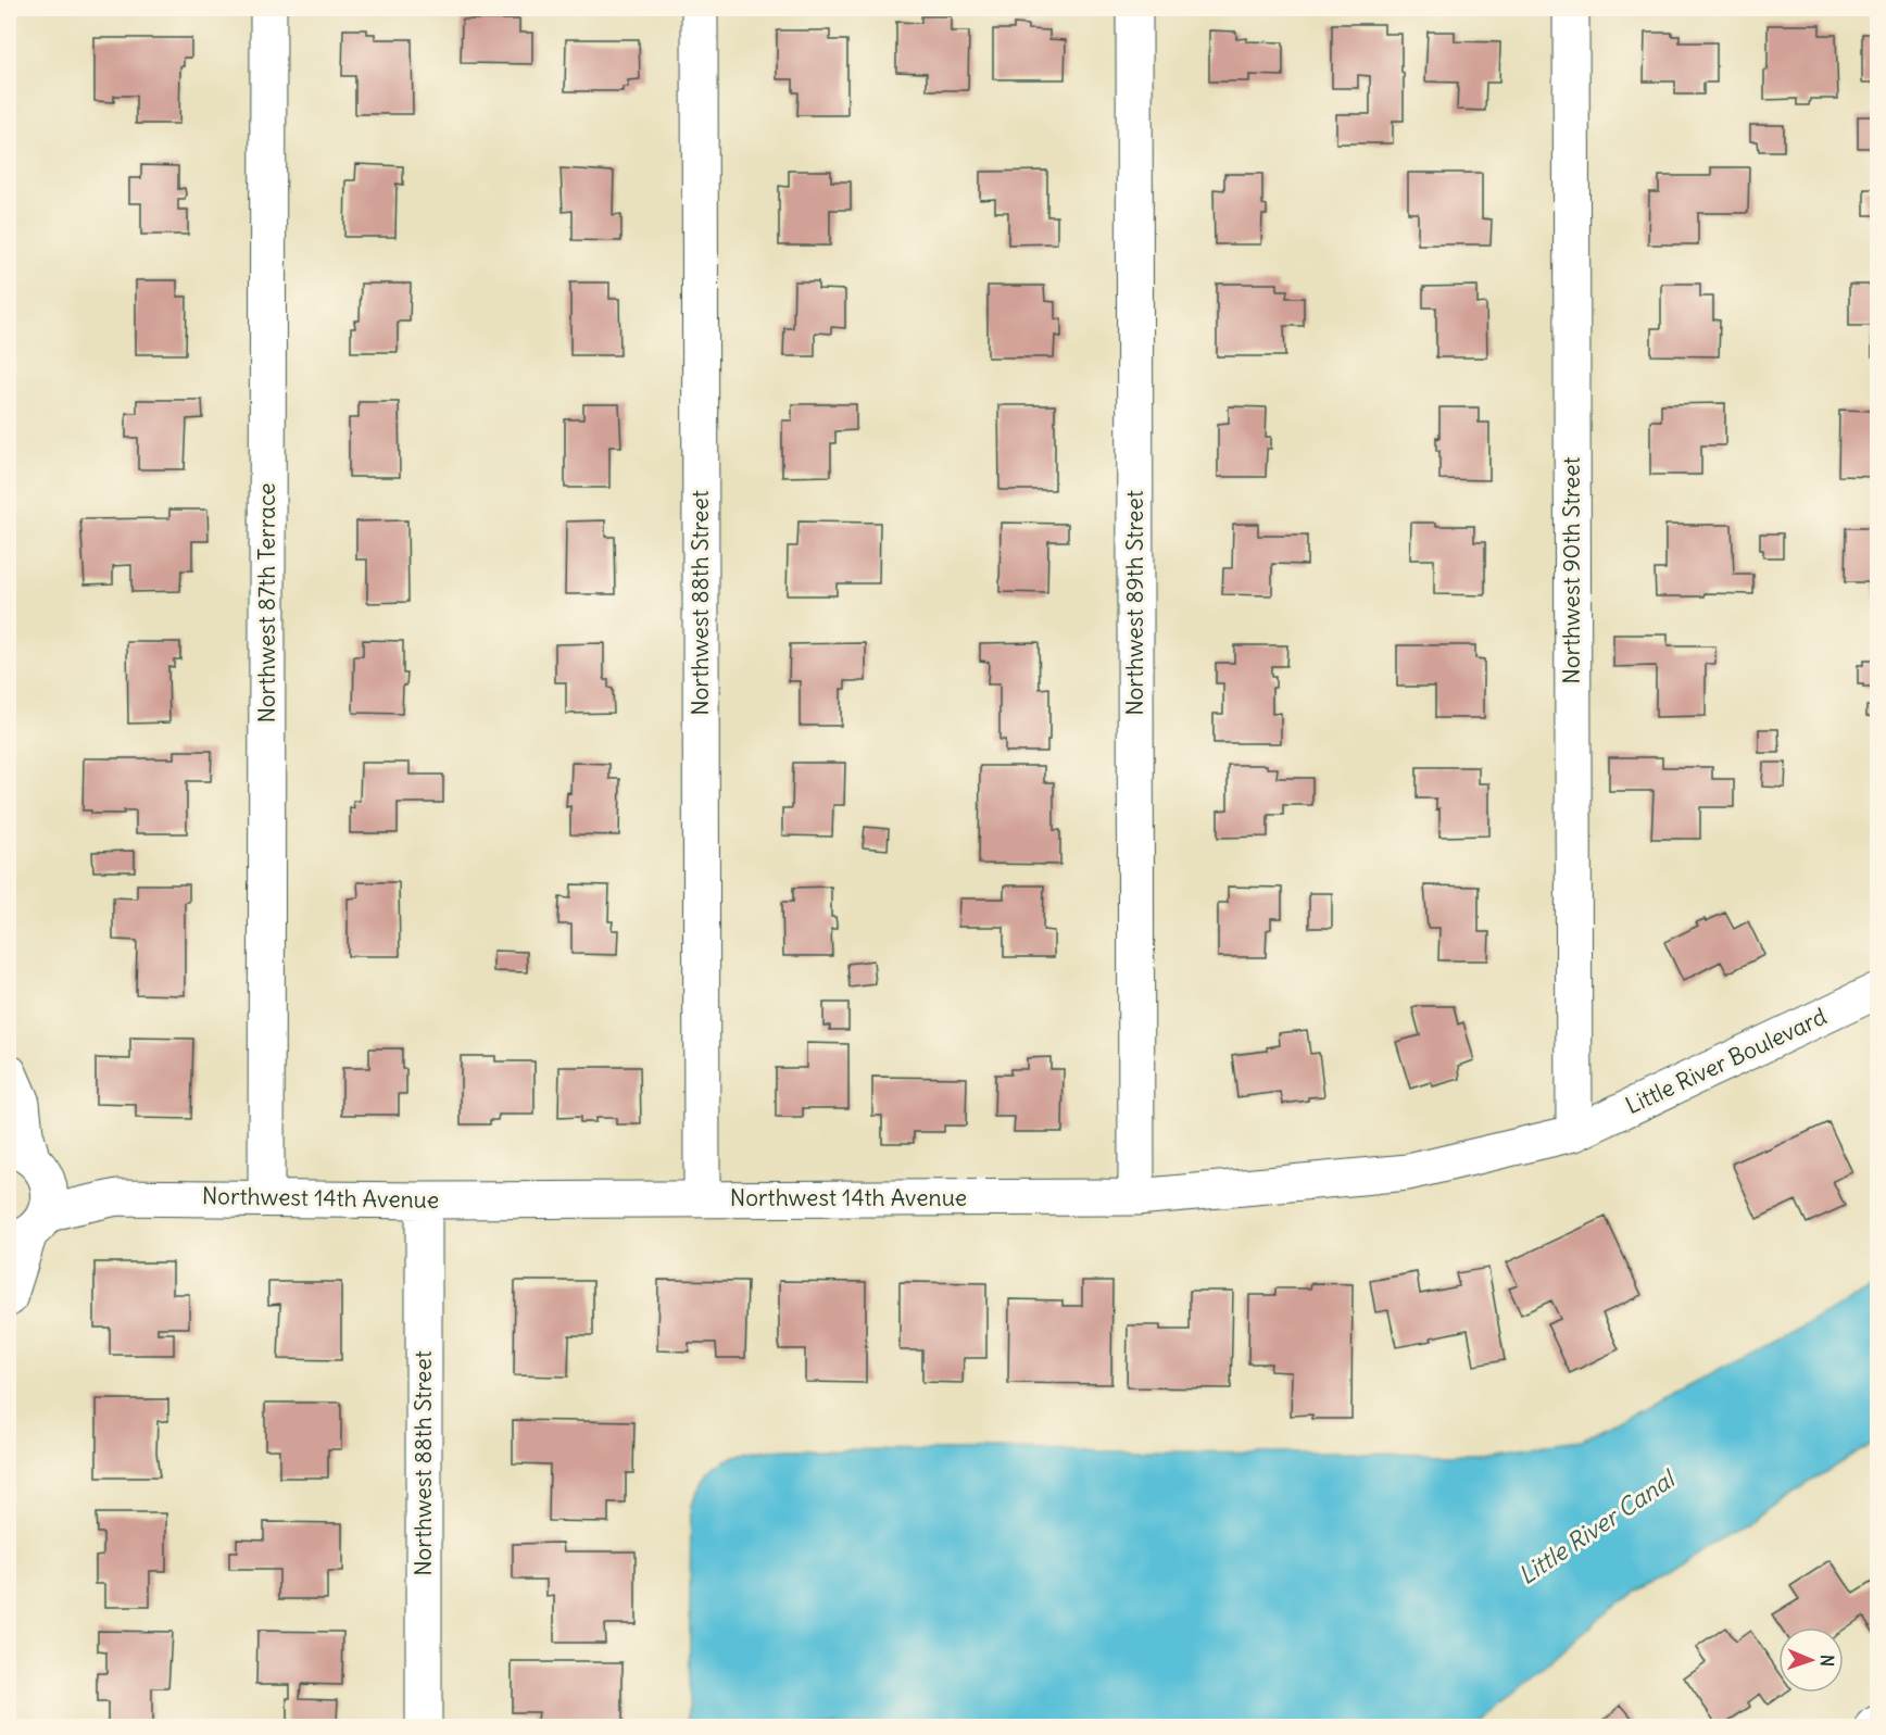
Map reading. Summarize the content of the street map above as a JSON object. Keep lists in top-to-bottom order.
{
  "streets": {
    "street": [
      "Northwest 90th Street",
      "Northwest 87th Terrace",
      "Northwest 88th Street",
      "Northwest 89th Street",
      "Little River Boulevard",
      "Northwest 14th Avenue"
    ]
  },
  "crossings": [
    ["Northwest 90th Street", "Little River Boulevard"],
    ["Northwest 90th Street", "Northwest 14th Avenue"],
    ["Northwest 87th Terrace", "Northwest 14th Avenue"],
    ["Northwest 88th Street", "Northwest 14th Avenue"],
    ["Northwest 89th Street", "Northwest 14th Avenue"],
    ["Little River Boulevard", "Northwest 14th Avenue"]
  ],
  "water": ["Little River Canal"],
  "north": "right"
}
